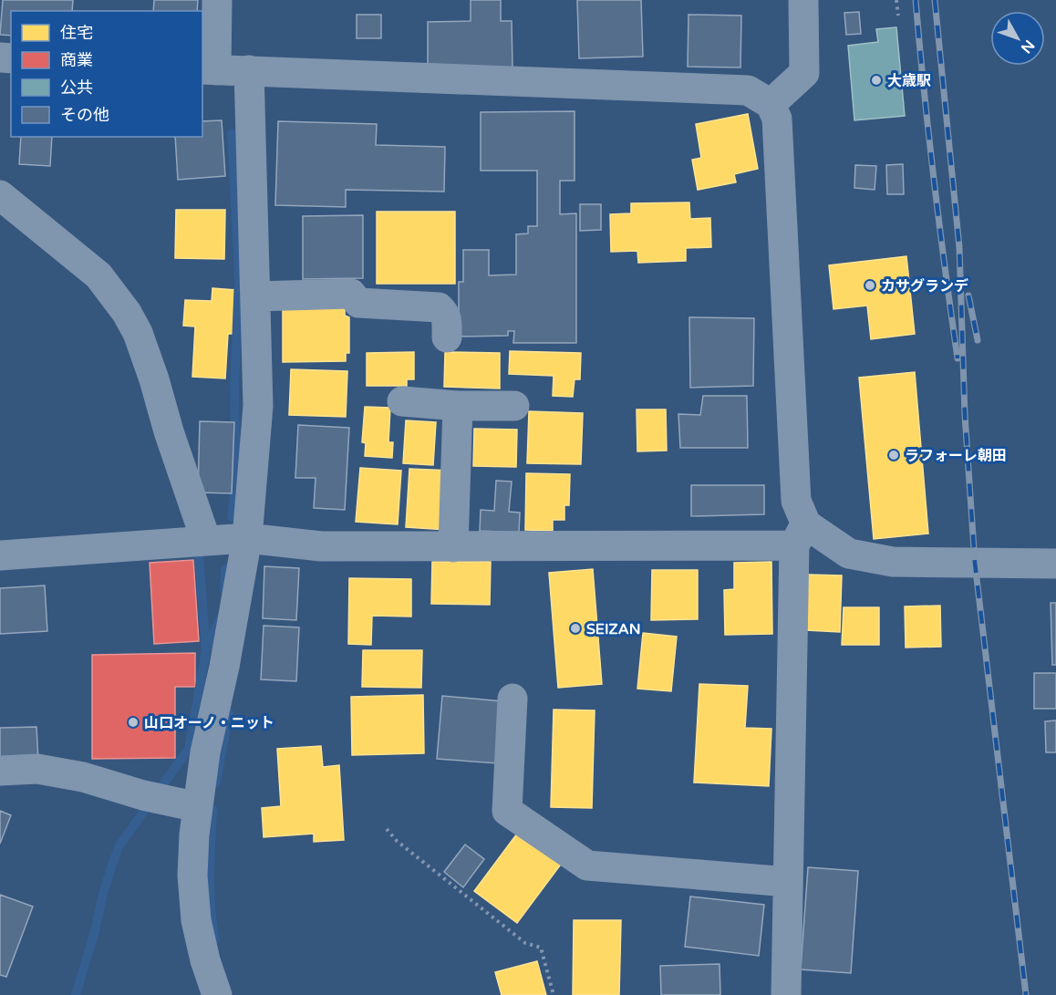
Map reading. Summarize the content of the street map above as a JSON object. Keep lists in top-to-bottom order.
{
  "places": [
    "大歳駅",
    "カサグランデ",
    "ラフォーレ朝田",
    "SEIZAN",
    "山口オーノ・ニット"
  ],
  "legend": [
    "住宅",
    "商業",
    "公共",
    "その他"
  ],
  "north": "bottom right"
}
